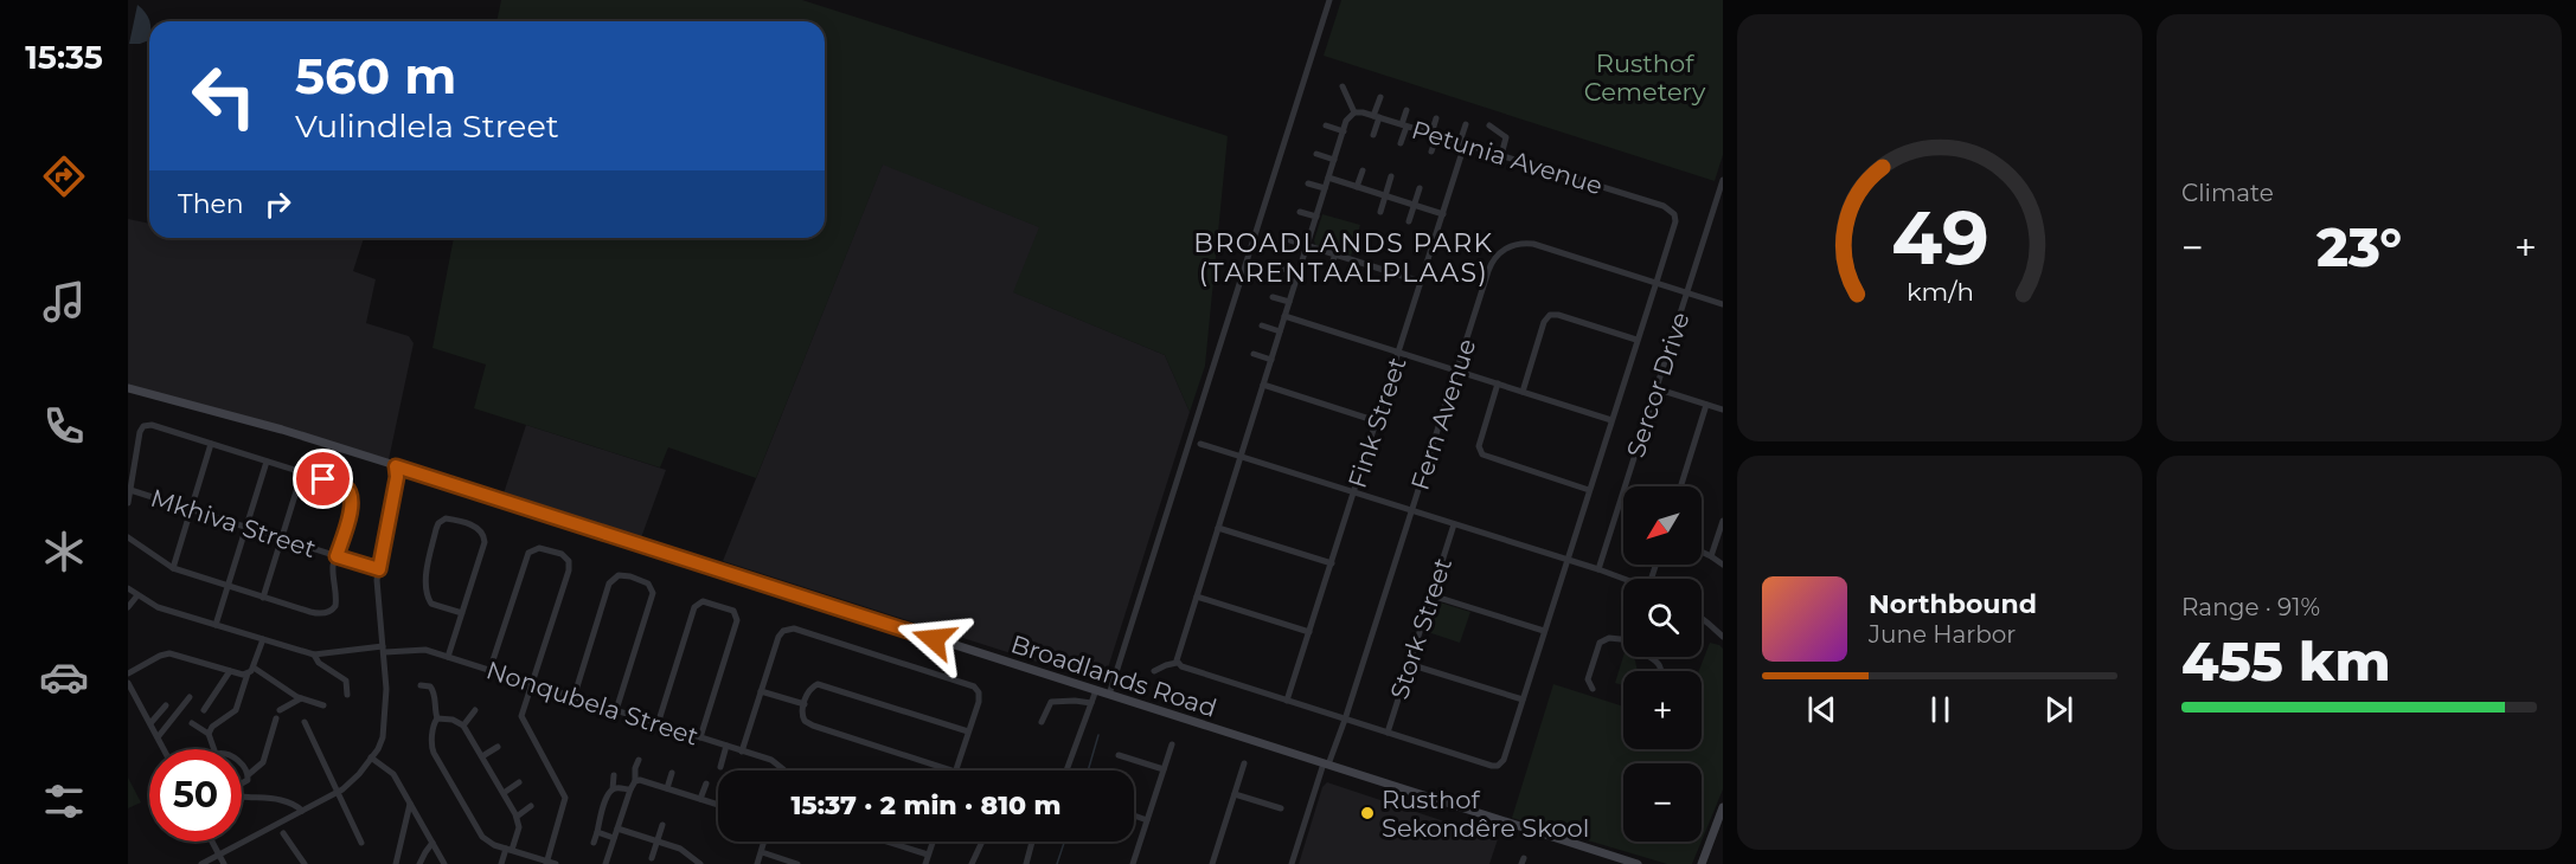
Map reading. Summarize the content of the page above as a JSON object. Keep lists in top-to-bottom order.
{
  "streets": {
    "main road": ["Broadlands Road"],
    "street": [
      "Petunia Avenue",
      "Sercor Drive",
      "Fern Avenue",
      "Fink Street",
      "Mkhiva Street",
      "Stork Street",
      "Nonqubela Street"
    ]
  },
  "crossings": [
    ["Petunia Avenue", "Fern Avenue"],
    ["Petunia Avenue", "Fink Street"],
    ["Petunia Avenue", "Stork Street"],
    ["Sercor Drive", "Fern Avenue"],
    ["Fern Avenue", "Broadlands Road"]
  ],
  "districts": ["BROADLANDS PARK (TARENTAALPLAAS)"],
  "parks": ["Rusthof Cemetery"],
  "places": ["Rusthof Sekondêre Skool"],
  "north": "bottom left",
  "page": {
    "tabs": "15:35",
    "tile": [
      "Climate",
      ["Range · 91%", "455 km"]
    ],
    "turn": ["560 m", "Vulindlela Street"],
    "then": "Then",
    "heat": ["−", "23°", "+"],
    "map_buttons": ["+", "−"],
    "song": ["Northbound", "June Harbor"],
    "limit": "50",
    "trip": "15:37 · 2 min · 810 m",
    "gauge": ["49", "km/h"]
  }
}
